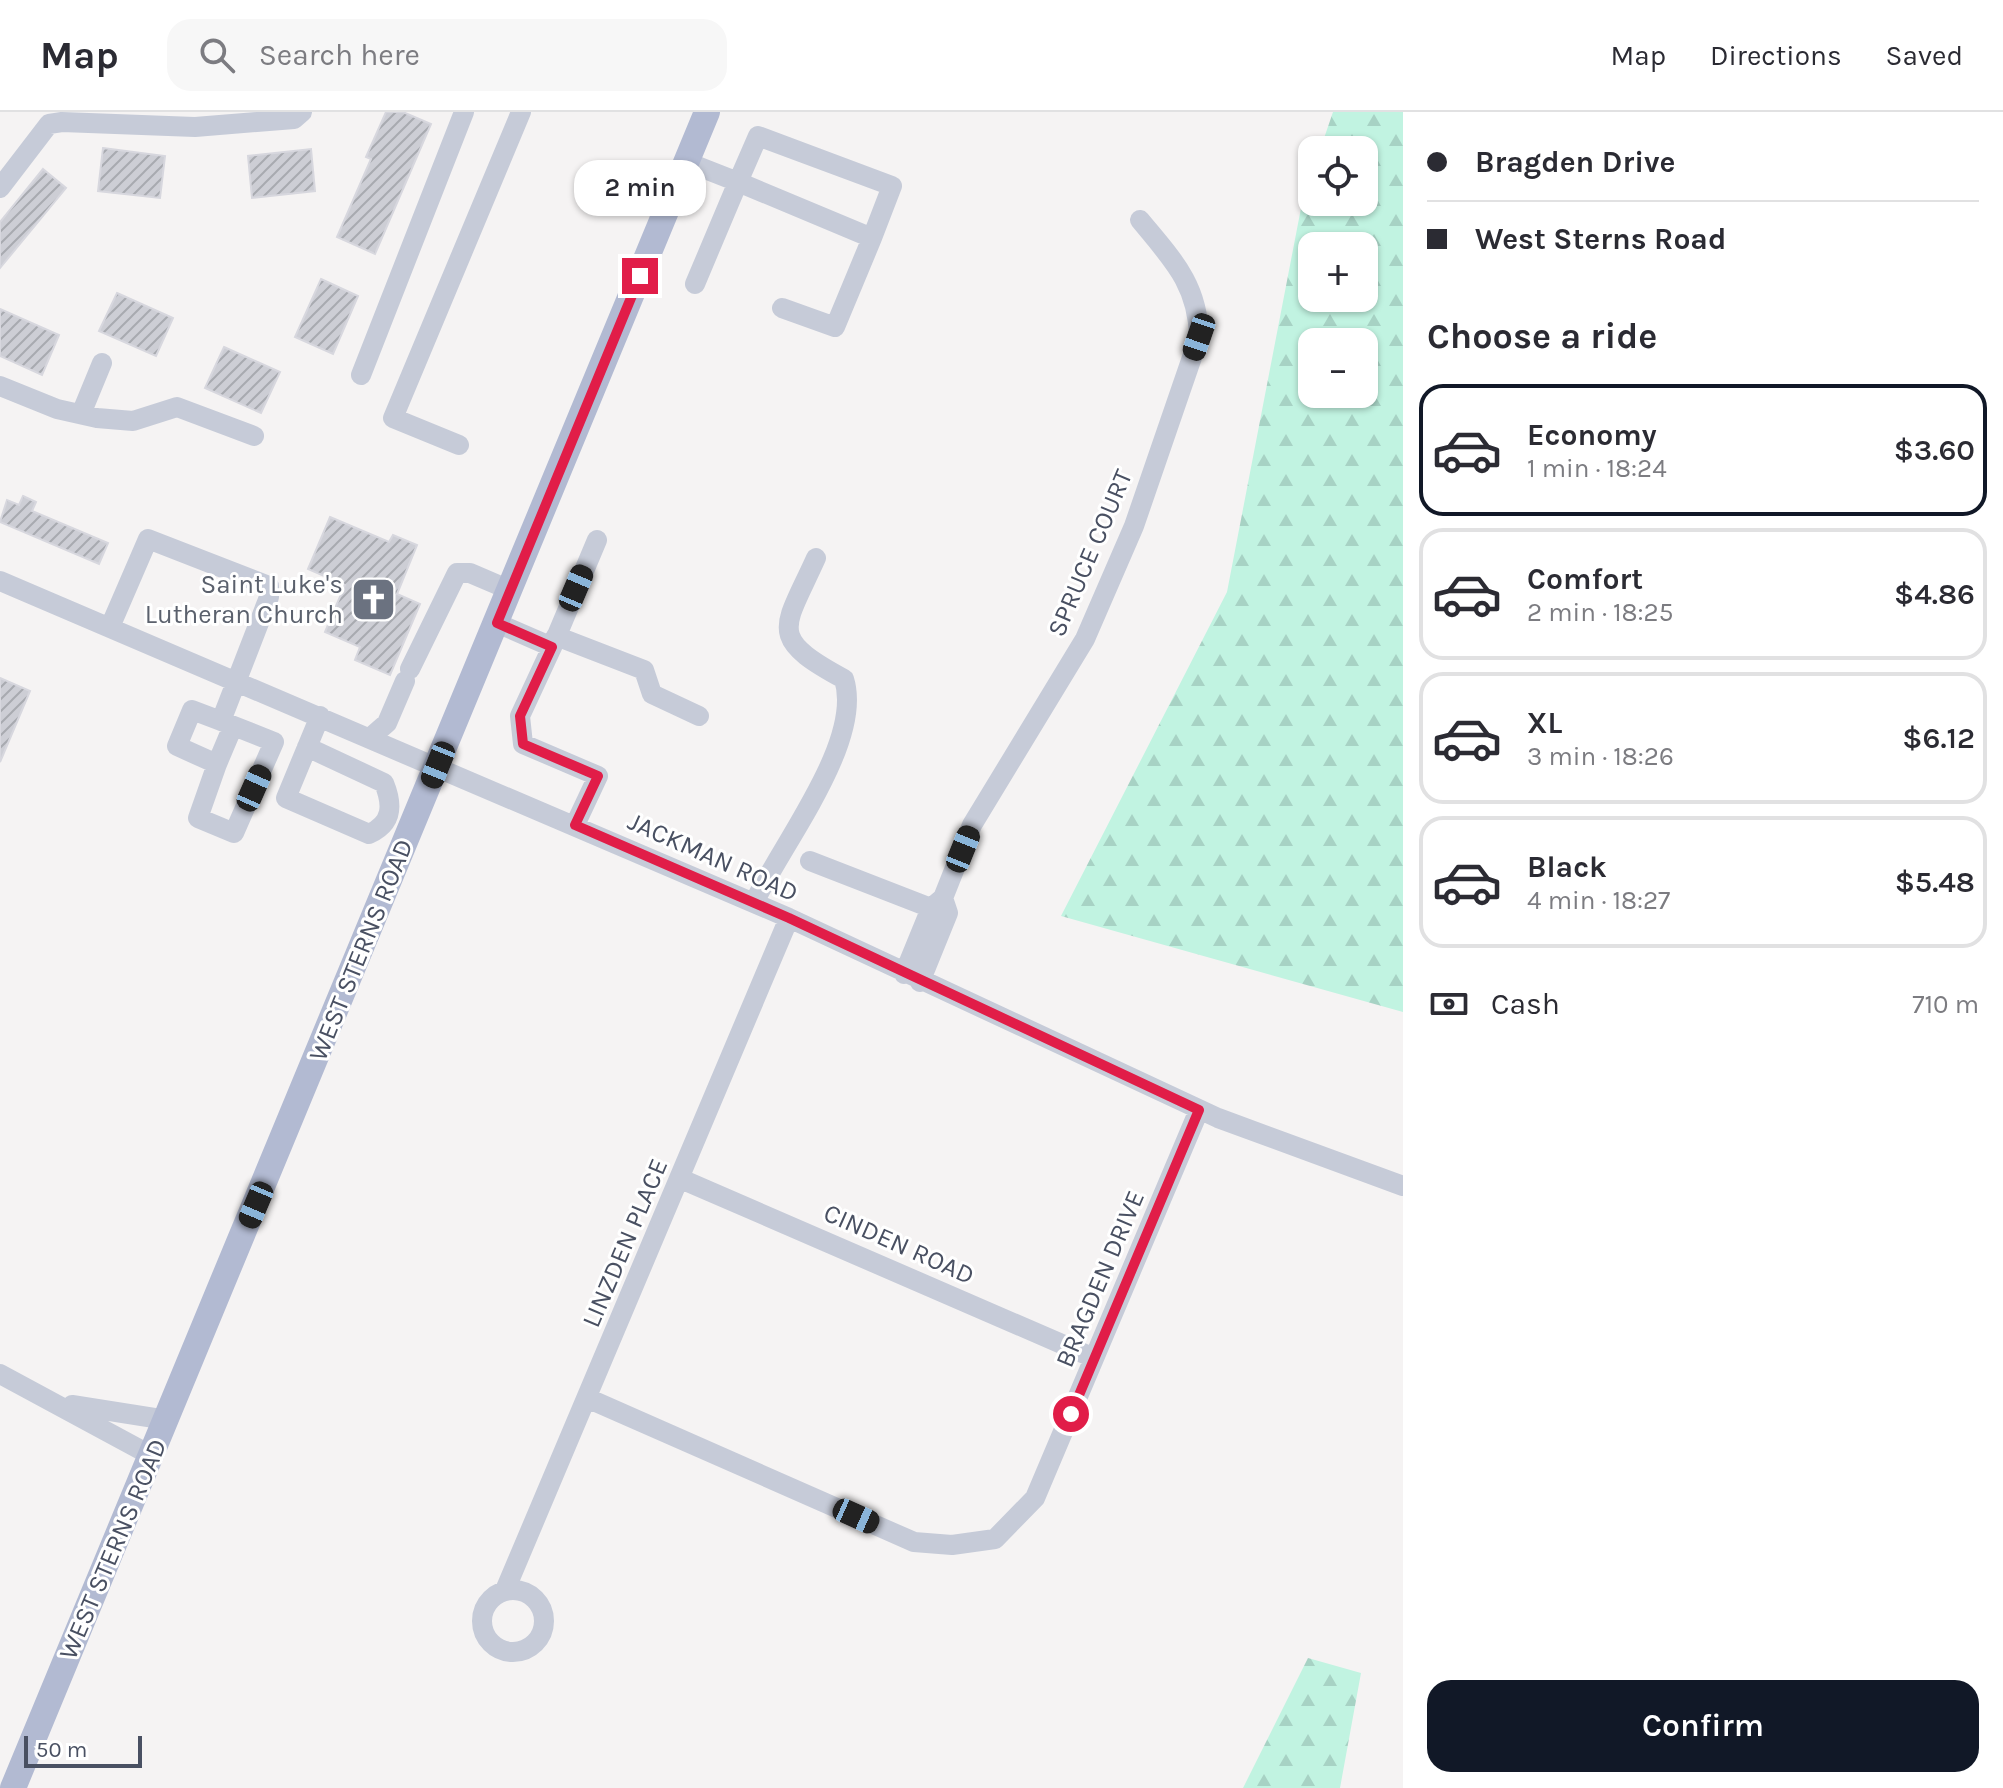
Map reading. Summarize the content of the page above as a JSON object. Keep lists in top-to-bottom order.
{
  "streets": {
    "main road": ["WEST STERNS ROAD"],
    "street": [
      "SPRUCE COURT",
      "JACKMAN ROAD",
      "LINZDEN PLACE",
      "CINDEN ROAD",
      "BRAGDEN DRIVE"
    ]
  },
  "crossings": [
    ["SPRUCE COURT", "JACKMAN ROAD"],
    ["JACKMAN ROAD", "WEST STERNS ROAD"],
    ["JACKMAN ROAD", "LINZDEN PLACE"],
    ["JACKMAN ROAD", "BRAGDEN DRIVE"],
    ["LINZDEN PLACE", "CINDEN ROAD"],
    ["LINZDEN PLACE", "BRAGDEN DRIVE"],
    ["CINDEN ROAD", "BRAGDEN DRIVE"]
  ],
  "places": {
    "church": ["Saint Luke's Lutheran Church"]
  },
  "scale_bar": "50 m",
  "page": {
    "header": "Map",
    "search": "Search here",
    "nav": ["Map", "Directions", "Saved"],
    "banner": ["Bragden Drive", "West Sterns Road"],
    "map_buttons": ["+", "−"],
    "bubble": "2 min",
    "heading": "Choose a ride",
    "list": [
      {
        "name": "Economy",
        "note": "1 min · 18:24",
        "value": "$3.60"
      },
      {
        "name": "Comfort",
        "note": "2 min · 18:25",
        "value": "$4.86"
      },
      {
        "name": "XL",
        "note": "3 min · 18:26",
        "value": "$6.12"
      },
      {
        "name": "Black",
        "note": "4 min · 18:27",
        "value": "$5.48"
      }
    ],
    "pay": ["Cash", "710 m"],
    "buttons": "Confirm",
    "scale": "50 m"
  }
}
